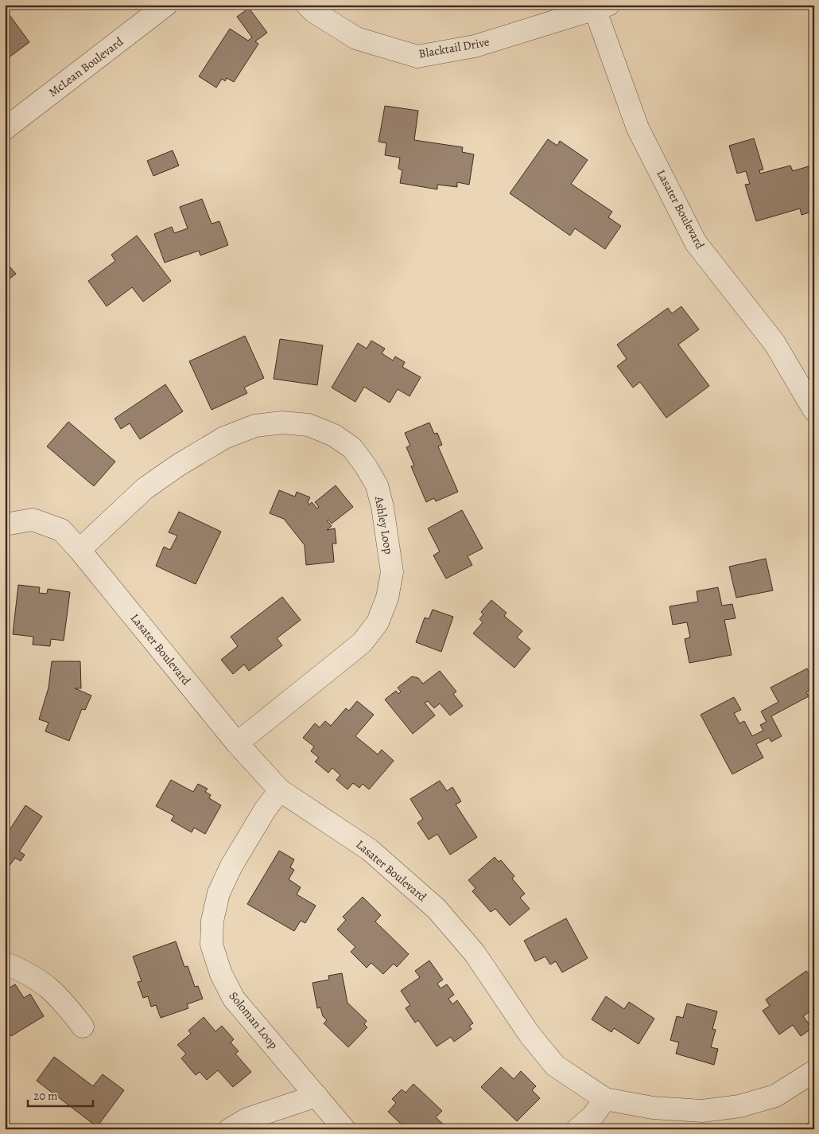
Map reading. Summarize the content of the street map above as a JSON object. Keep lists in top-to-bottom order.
{
  "streets": {
    "street": [
      "Blacktail Drive",
      "McLean Boulevard",
      "Lasater Boulevard",
      "Ashley Loop",
      "Soloman Loop"
    ]
  },
  "crossings": [
    ["Blacktail Drive", "Lasater Boulevard"],
    ["Lasater Boulevard", "Ashley Loop"],
    ["Lasater Boulevard", "Soloman Loop"]
  ],
  "scale_bar": "20 m"
}
